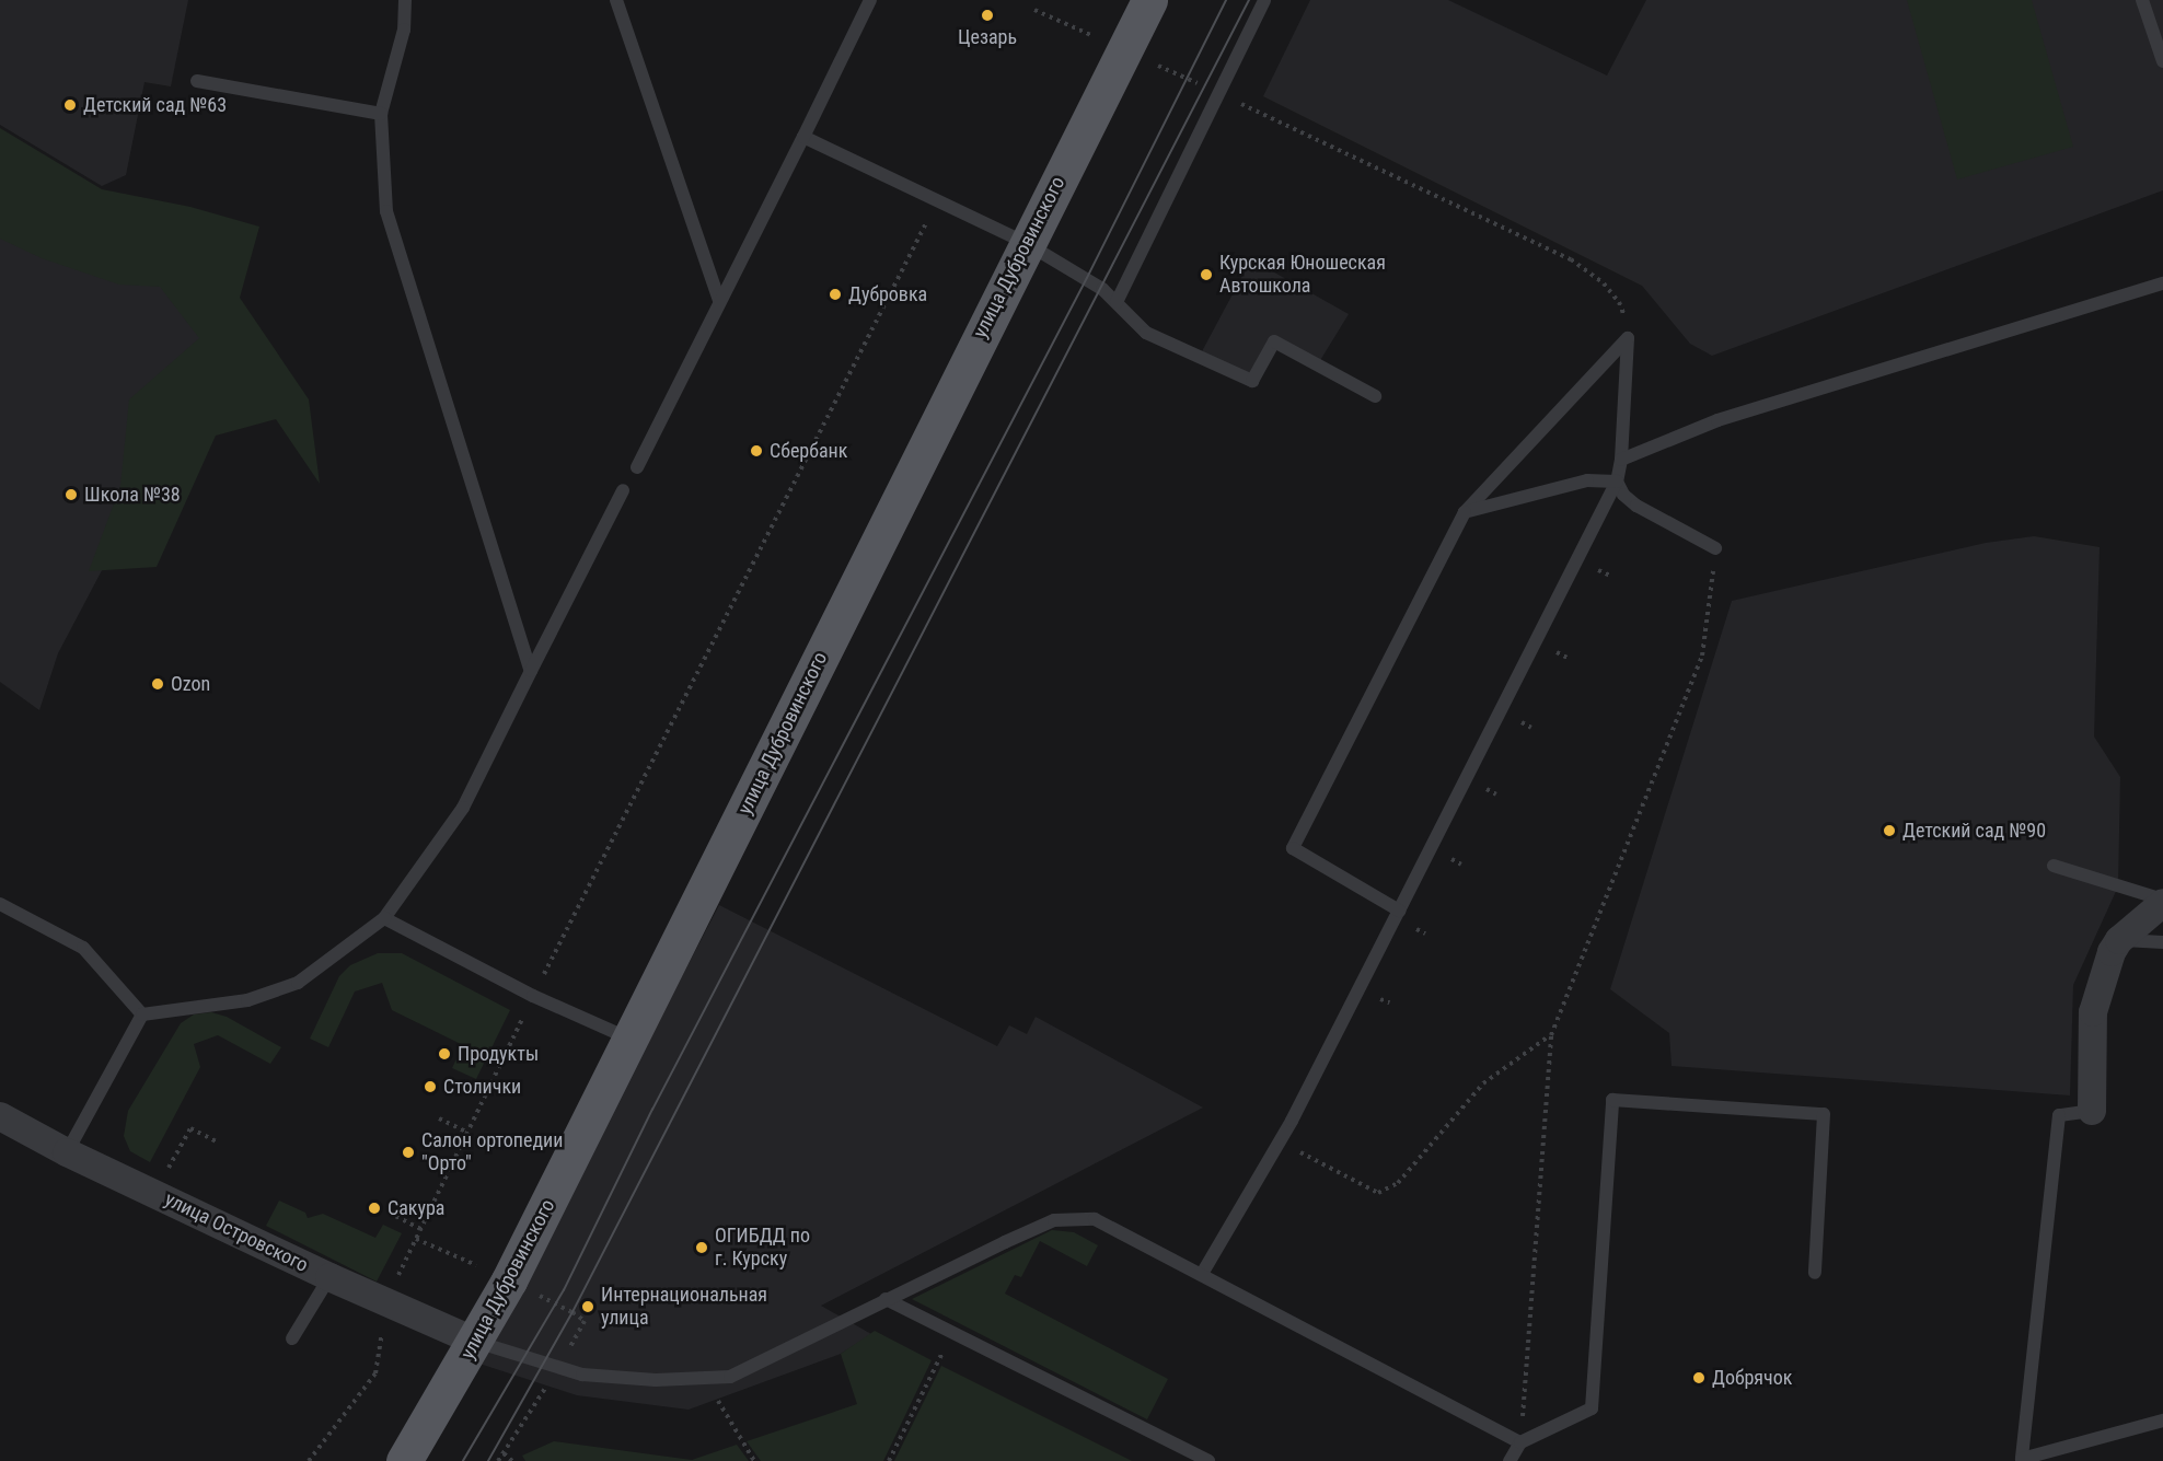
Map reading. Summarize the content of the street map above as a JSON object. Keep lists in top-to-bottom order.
{
  "streets": {
    "main road": ["улица Дубровинского"],
    "street": ["улица Островского"]
  },
  "crossings": [
    ["улица Дубровинского", "улица Островского"]
  ],
  "places": [
    "Цезарь",
    "Детский сад №63",
    "Курская Юношеская Автошкола",
    "Дубровка",
    "Сбербанк",
    "Школа №38",
    "Ozon",
    "Детский сад №90",
    "Продукты",
    "Столички",
    "Салон ортопедии \"Орто\"",
    "Сакура",
    "ОГИБДД по г. Курску",
    "Интернациональная улица",
    "Добрячок"
  ]
}
